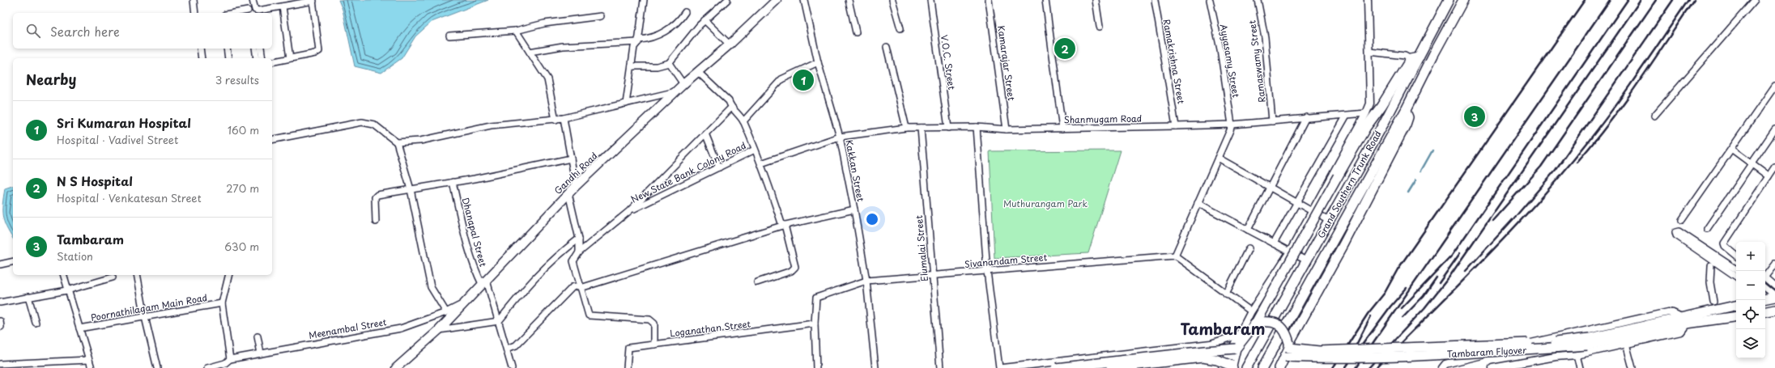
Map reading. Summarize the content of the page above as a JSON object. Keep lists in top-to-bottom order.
{
  "streets": {
    "main road": ["Gandhi Road", "Grand Southern Trunk Road", "Tambaram Flyover"],
    "street": [
      "Ayyasamy Street",
      "Ramakrishna Street",
      "Ramaswamy Street",
      "V.O.C. Street",
      "Kamarajar Street",
      "Shanmugam Road",
      "Kakkan Street",
      "New State Bank Colony Road",
      "Dhanapal Street",
      "Elumalai Street",
      "Sivanandam Street",
      "Poornathilagam Main Road",
      "Meenambal Street",
      "Loganathan Street"
    ]
  },
  "crossings": [
    ["Ayyasamy Street", "Shanmugam Road"],
    ["Ramakrishna Street", "Shanmugam Road"],
    ["Ramaswamy Street", "Shanmugam Road"],
    ["V.O.C. Street", "Shanmugam Road"],
    ["Kamarajar Street", "Shanmugam Road"],
    ["Shanmugam Road", "Kakkan Street"],
    ["Shanmugam Road", "Elumalai Street"],
    ["Kakkan Street", "Sivanandam Street"],
    ["Gandhi Road", "Dhanapal Street"],
    ["Gandhi Road", "Meenambal Street"],
    ["Elumalai Street", "Sivanandam Street"],
    ["Sivanandam Street", "Loganathan Street"]
  ],
  "districts": ["Tambaram"],
  "parks": ["Muthurangam Park"],
  "page": {
    "search": "Search here",
    "pins": ["2", "1", "3"],
    "heading": ["Nearby", "3 results"],
    "list": [
      {
        "mark": "1",
        "name": "Sri Kumaran Hospital",
        "note": "Hospital · Vadivel Street",
        "value": "160 m"
      },
      {
        "mark": "2",
        "name": "N S Hospital",
        "note": "Hospital · Venkatesan Street",
        "value": "270 m"
      },
      {
        "mark": "3",
        "name": "Tambaram",
        "note": "Station",
        "value": "630 m"
      }
    ],
    "map_buttons": ["+", "−"]
  }
}
